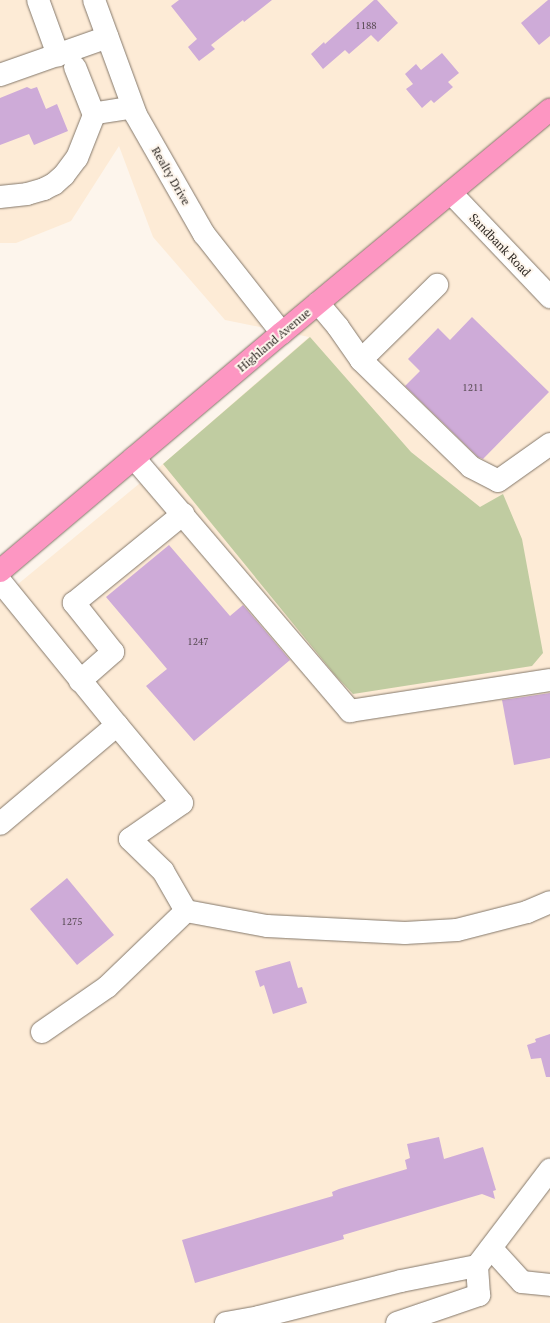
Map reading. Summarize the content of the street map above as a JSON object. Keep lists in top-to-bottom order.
{
  "streets": {
    "highway": ["Highland Avenue"],
    "street": ["Realty Drive", "Sandbank Road"]
  },
  "crossings": [
    ["Realty Drive", "Highland Avenue"],
    ["Sandbank Road", "Highland Avenue"]
  ],
  "house_numbers": [
    "1188",
    "1211",
    "1247",
    "1275"
  ]
}
